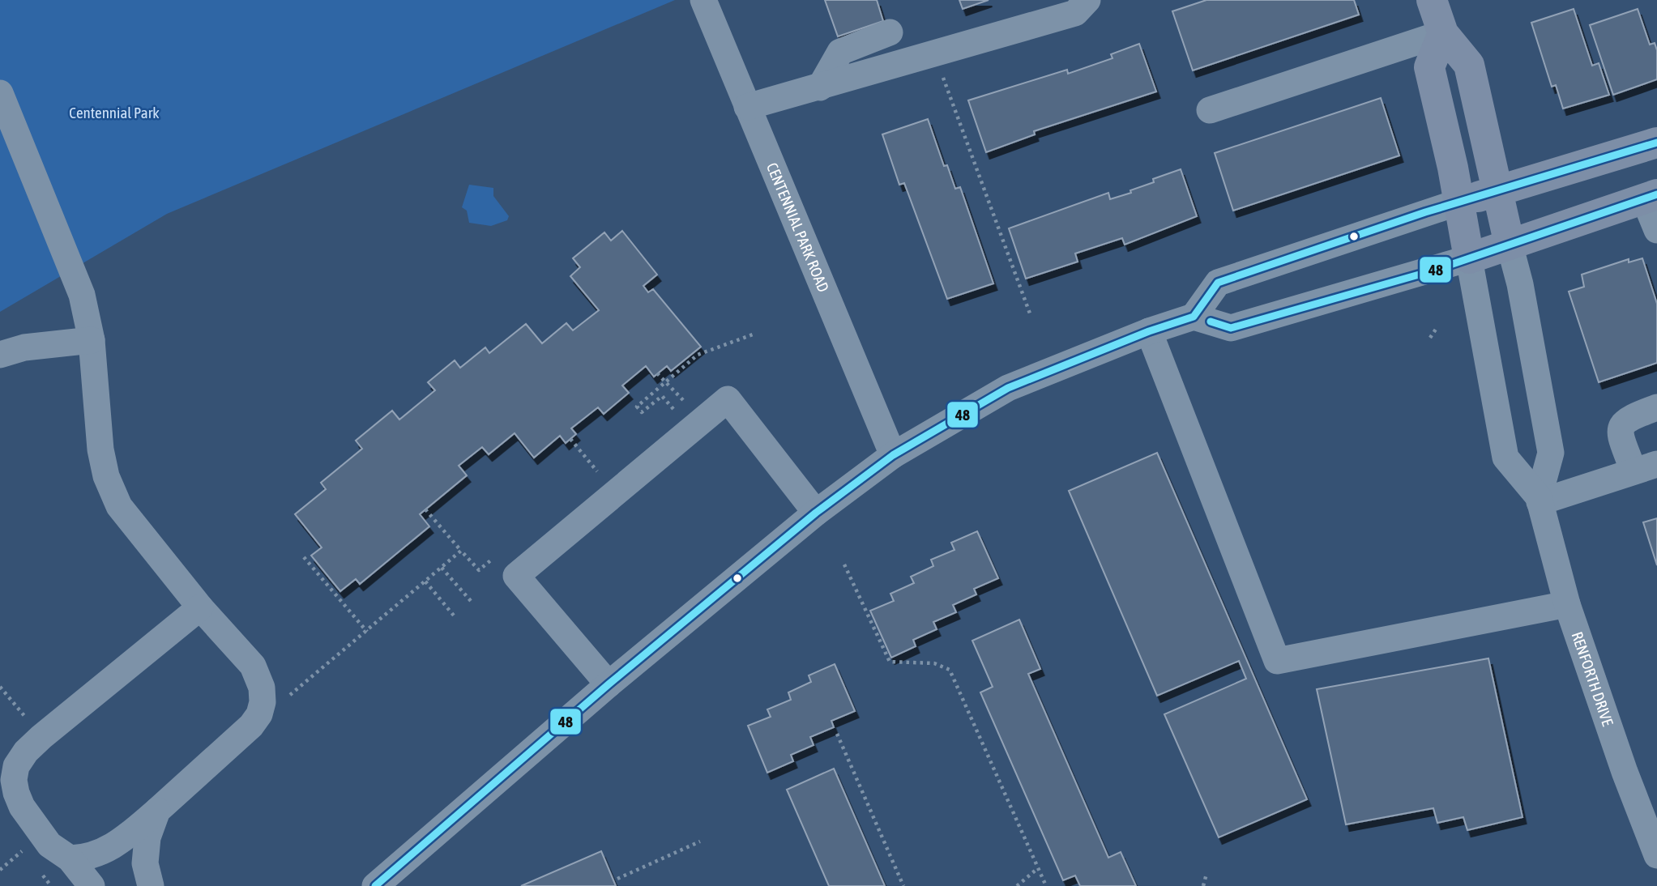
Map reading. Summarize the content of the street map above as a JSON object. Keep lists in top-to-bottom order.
{
  "streets": {
    "main road": ["RENFORTH DRIVE"],
    "street": ["CENTENNIAL PARK ROAD"]
  },
  "parks": ["Centennial Park"],
  "lines": ["transit line 48"]
}
